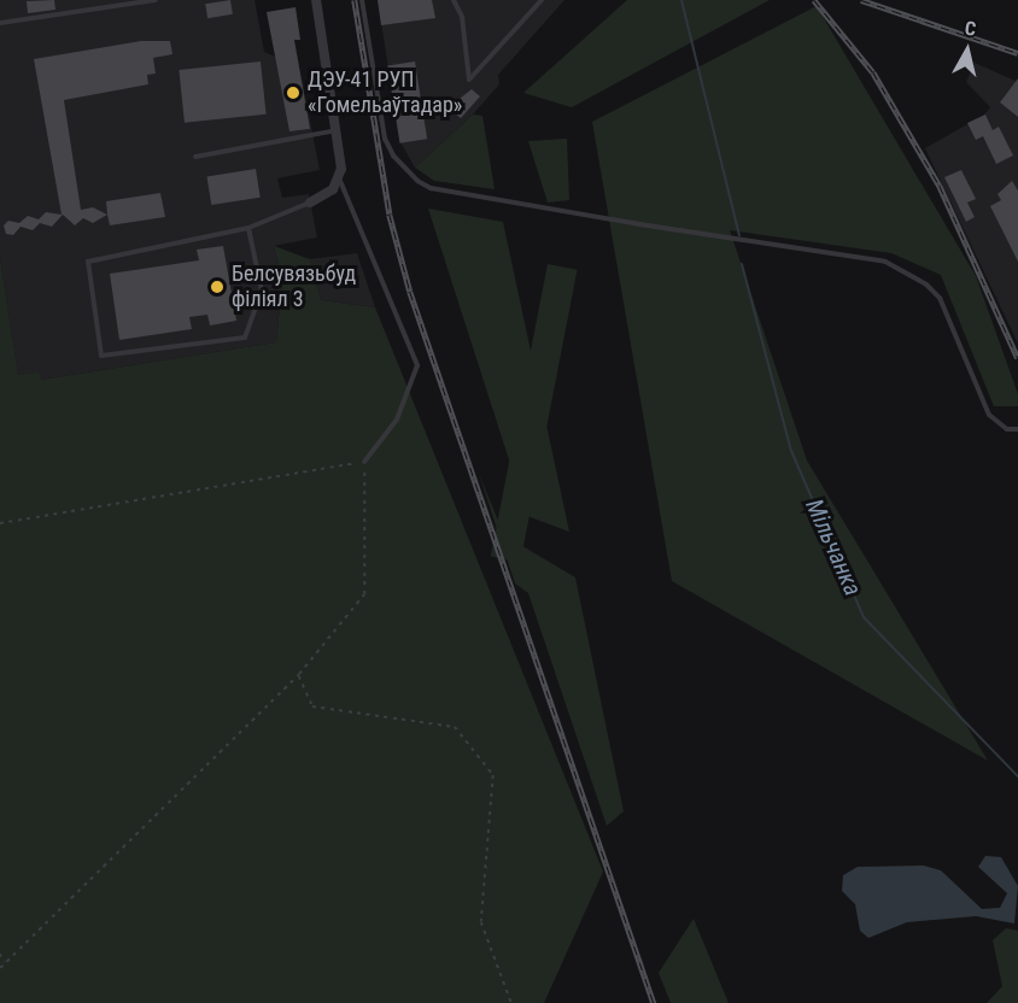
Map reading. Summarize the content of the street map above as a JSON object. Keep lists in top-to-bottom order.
{
  "water": ["Мільчанка"],
  "places": ["ДЭУ-41 РУП «Гомельаўтадар»", "Белсувязьбуд філіял 3"],
  "north": "top"
}
